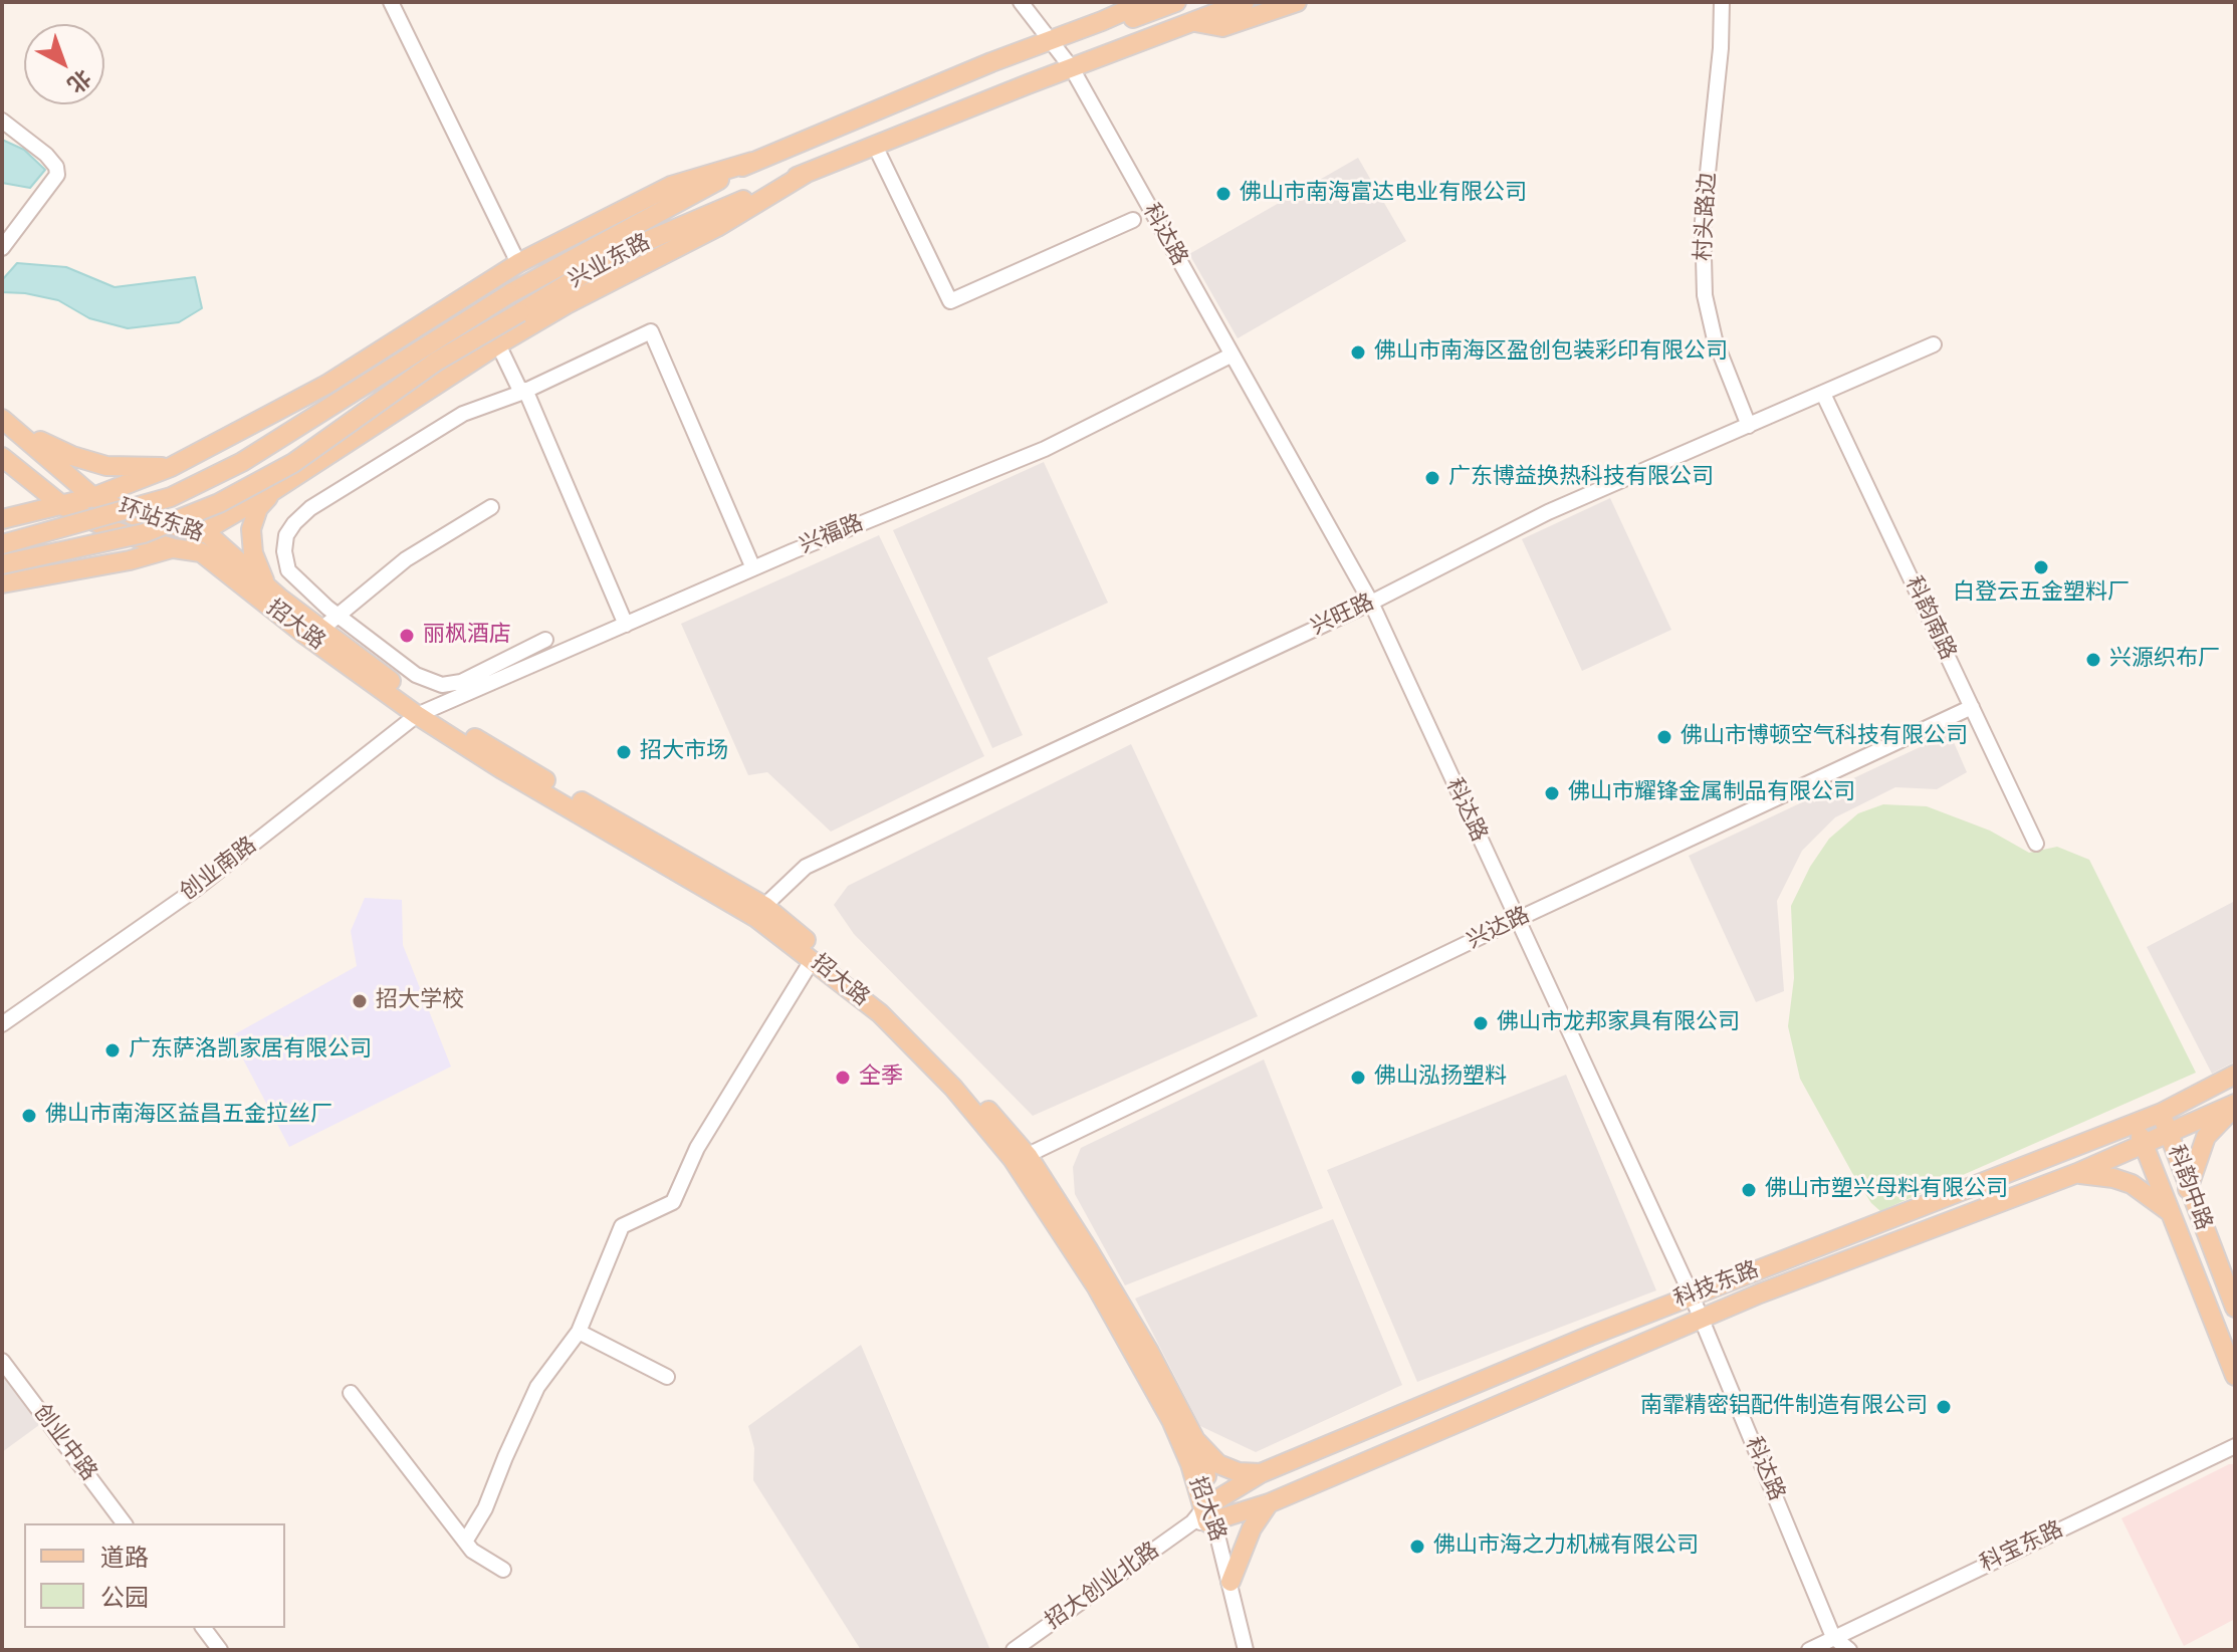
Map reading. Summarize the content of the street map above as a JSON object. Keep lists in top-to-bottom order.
{
  "streets": {
    "main road": [
      "兴业东路",
      "环站东路",
      "招大路",
      "科韵中路",
      "科技东路"
    ],
    "street": [
      "村头路边",
      "科达路",
      "兴福路",
      "兴旺路",
      "科韵南路",
      "创业南路",
      "兴达路",
      "创业中路",
      "科宝东路",
      "招大创业北路"
    ]
  },
  "crossings": [
    ["村头路边", "兴旺路"],
    ["科达路", "兴业东路"],
    ["科达路", "兴福路"],
    ["科达路", "兴旺路"],
    ["科达路", "兴达路"],
    ["科达路", "科技东路"],
    ["科达路", "科宝东路"],
    ["环站东路", "招大路"],
    ["兴福路", "招大路"],
    ["兴福路", "创业南路"],
    ["兴旺路", "科韵南路"],
    ["兴旺路", "招大路"],
    ["科韵南路", "兴达路"],
    ["招大路", "创业南路"],
    ["招大路", "兴达路"],
    ["招大路", "科技东路"],
    ["招大路", "招大创业北路"],
    ["科韵中路", "科技东路"],
    ["科技东路", "招大创业北路"]
  ],
  "places": [
    "佛山市南海富达电业有限公司",
    "佛山市南海区盈创包装彩印有限公司",
    "广东博益换热科技有限公司",
    "白登云五金塑料厂",
    "丽枫酒店",
    "兴源织布厂",
    "佛山市博顿空气科技有限公司",
    "招大市场",
    "佛山市耀锋金属制品有限公司",
    "招大学校",
    "佛山市龙邦家具有限公司",
    "广东萨洛凯家居有限公司",
    "全季",
    "佛山泓扬塑料",
    "佛山市南海区益昌五金拉丝厂",
    "佛山市塑兴母料有限公司",
    "南霏精密铝配件制造有限公司",
    "佛山市海之力机械有限公司"
  ],
  "legend": ["道路", "公园"],
  "north": "bottom right"
}
